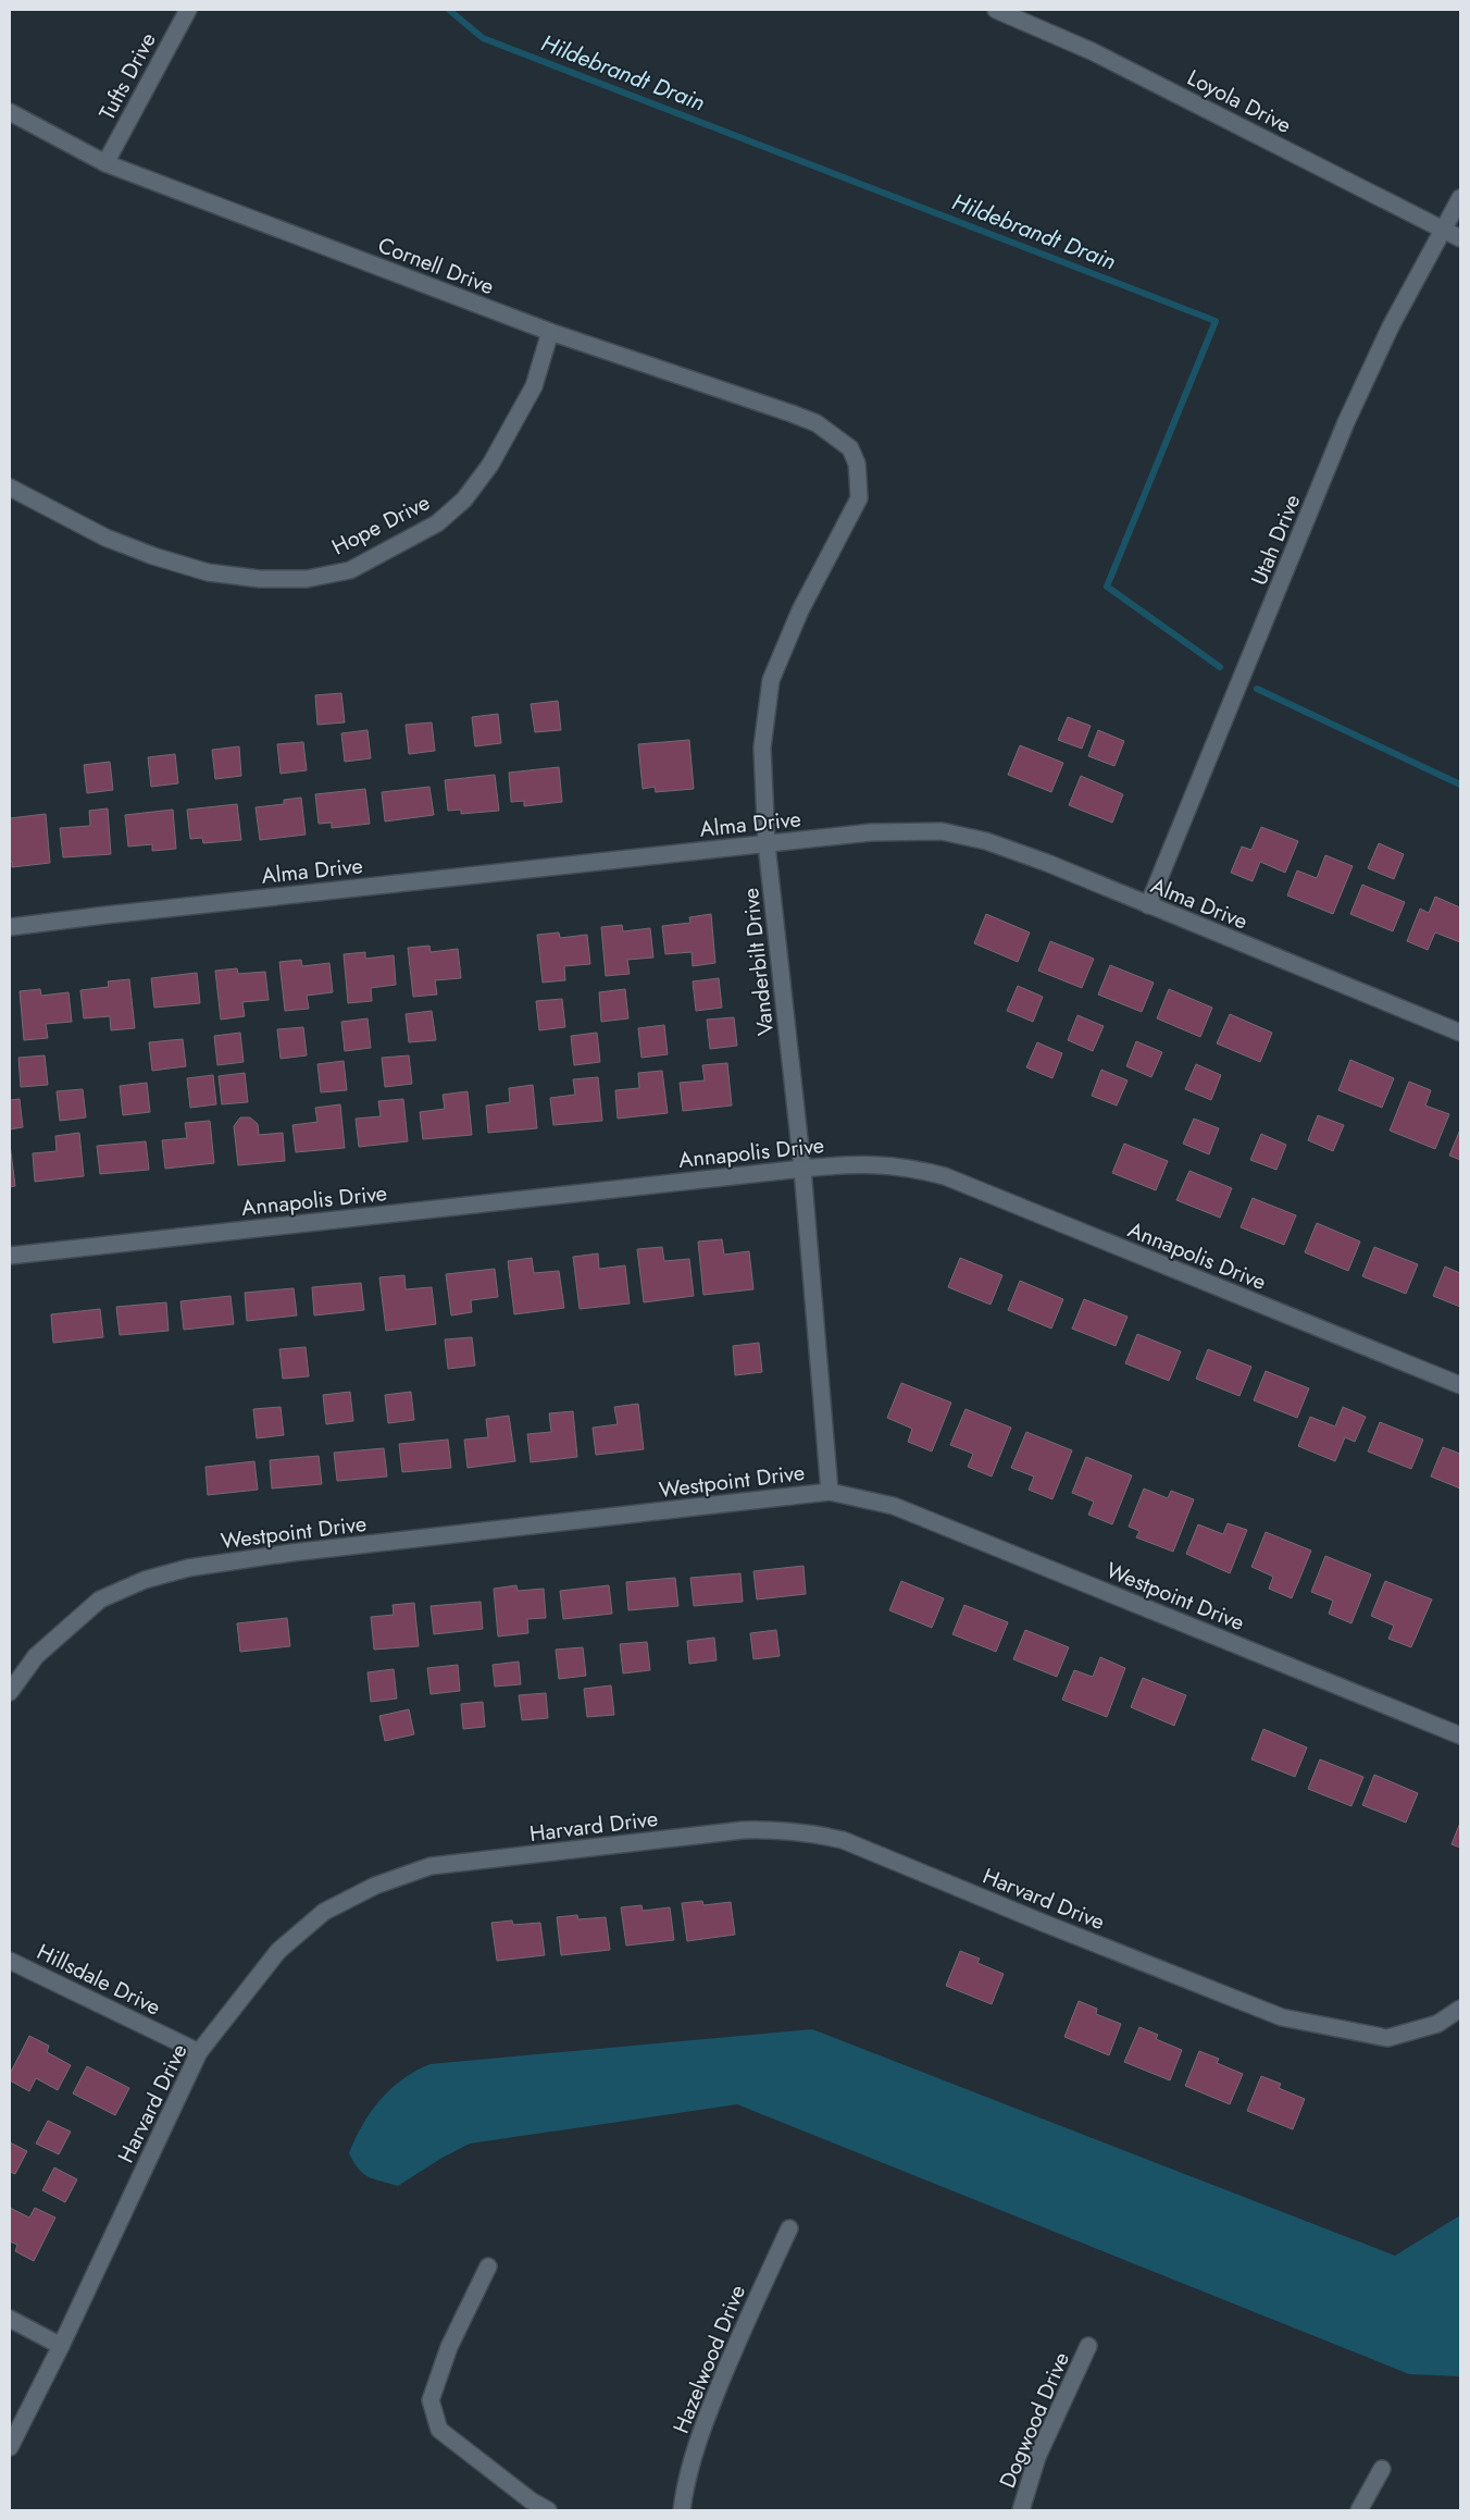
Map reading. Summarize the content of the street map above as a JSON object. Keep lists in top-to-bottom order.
{
  "streets": {
    "street": [
      "Tufts Drive",
      "Loyola Drive",
      "Cornell Drive",
      "Hope Drive",
      "Utah Drive",
      "Alma Drive",
      "Vanderbilt Drive",
      "Annapolis Drive",
      "Westpoint Drive",
      "Harvard Drive",
      "Hillsdale Drive",
      "Hazelwood Drive",
      "Dogwood Drive"
    ]
  },
  "crossings": [
    ["Tufts Drive", "Cornell Drive"],
    ["Loyola Drive", "Utah Drive"],
    ["Cornell Drive", "Hope Drive"],
    ["Cornell Drive", "Vanderbilt Drive"],
    ["Utah Drive", "Alma Drive"],
    ["Alma Drive", "Vanderbilt Drive"],
    ["Vanderbilt Drive", "Annapolis Drive"],
    ["Vanderbilt Drive", "Westpoint Drive"],
    ["Harvard Drive", "Hillsdale Drive"]
  ],
  "water": ["Hildebrandt Drain"]
}
